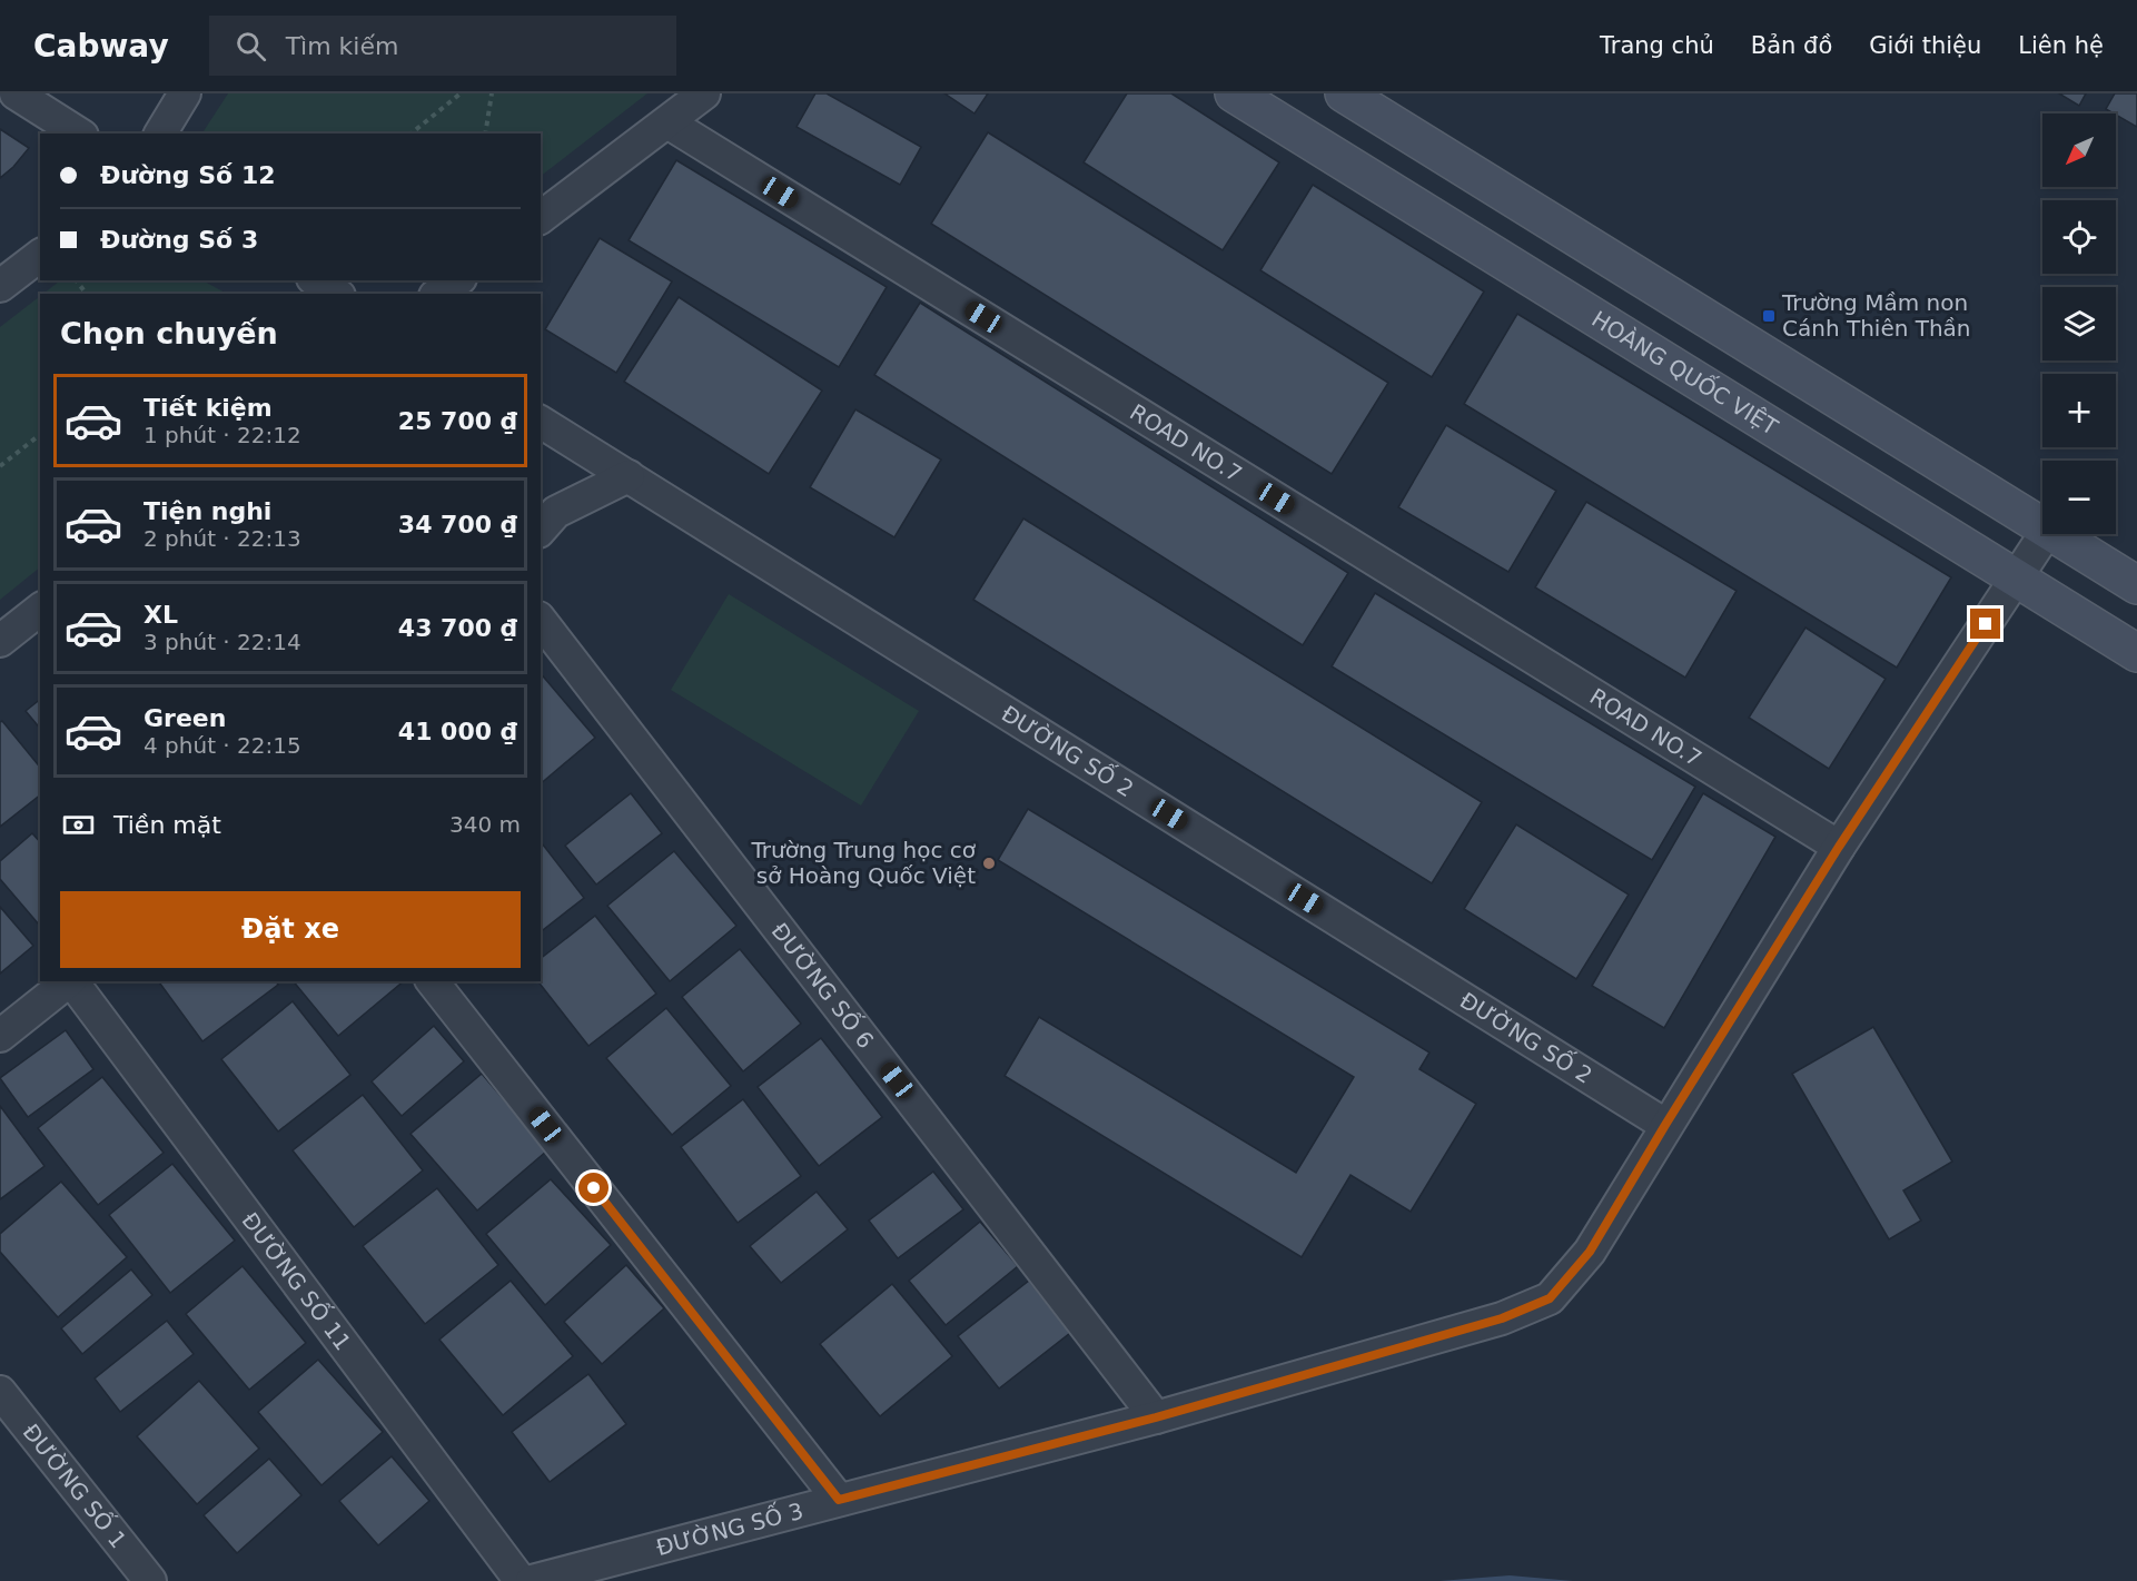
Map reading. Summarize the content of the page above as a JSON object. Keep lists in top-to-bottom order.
{
  "streets": {
    "main road": ["HOÀNG QUỐC VIỆT"],
    "street": [
      "ROAD NO.7",
      "ĐƯỜNG SỐ 2",
      "ĐƯỜNG SỐ 6",
      "ĐƯỜNG SỐ 11",
      "ĐƯỜNG SỐ 1",
      "ĐƯỜNG SỐ 3"
    ]
  },
  "crossings": [
    ["HOÀNG QUỐC VIỆT", "ĐƯỜNG SỐ 3"],
    ["ROAD NO.7", "ĐƯỜNG SỐ 3"],
    ["ĐƯỜNG SỐ 2", "ĐƯỜNG SỐ 3"],
    ["ĐƯỜNG SỐ 6", "ĐƯỜNG SỐ 3"]
  ],
  "places": {
    "transit": ["Trường Mầm non Cánh Thiên Thần"],
    "other": ["Trường Trung học cơ sở Hoàng Quốc Việt"]
  },
  "north": "bottom left",
  "page": {
    "header": "Cabway",
    "search": "Tìm kiếm",
    "nav": [
      "Trang chủ",
      "Bản đồ",
      "Giới thiệu",
      "Liên hệ"
    ],
    "map_buttons": ["+", "−"],
    "banner": ["Đường Số 12", "Đường Số 3"],
    "heading": "Chọn chuyến",
    "list": [
      {
        "name": "Tiết kiệm",
        "note": "1 phút · 22:12",
        "value": "25 700 ₫"
      },
      {
        "name": "Tiện nghi",
        "note": "2 phút · 22:13",
        "value": "34 700 ₫"
      },
      {
        "name": "XL",
        "note": "3 phút · 22:14",
        "value": "43 700 ₫"
      },
      {
        "name": "Green",
        "note": "4 phút · 22:15",
        "value": "41 000 ₫"
      }
    ],
    "pay": ["Tiền mặt", "340 m"],
    "buttons": "Đặt xe"
  }
}
